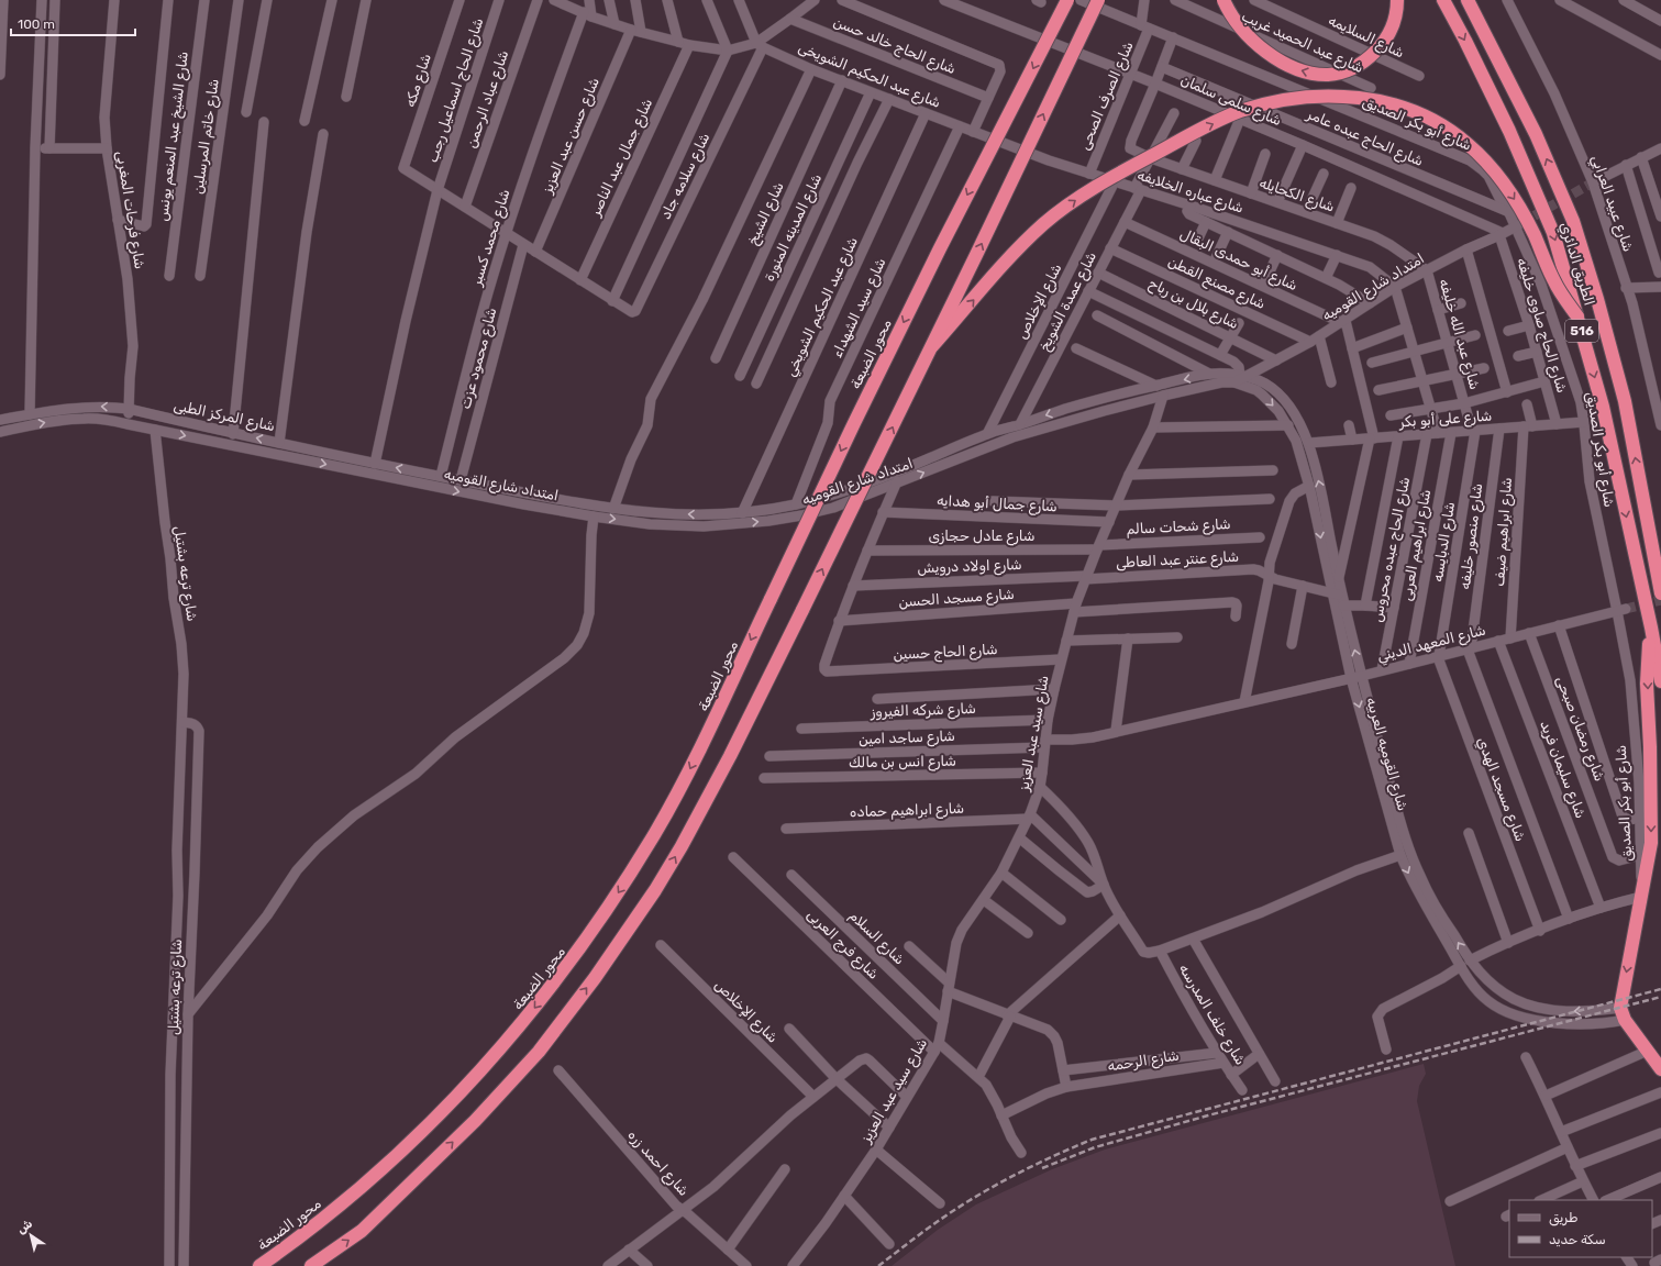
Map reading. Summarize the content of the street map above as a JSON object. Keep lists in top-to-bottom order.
{
  "streets": {
    "highway": ["الطريق الدائري", "516", "محور الضبعة"],
    "street": [
      "شارع السلايمه",
      "شارع عبد الحميد غريب",
      "شارع الحاج خالد حسن",
      "شارع عبد الحكيم الشويخى",
      "شارع مكه",
      "شارع الحاج اسماعيل رجب",
      "شارع الصرف الصحى",
      "شارع عباد الرحمن",
      "شارع سلمى سلمان",
      "شارع أبو بكر الصديق",
      "شارع حسن عبد العزيز",
      "شارع الشيخ عبد المنعم يونس",
      "شارع خاتم المرسلين",
      "شارع الحاج عبده عامر",
      "شارع جمال عبد الناصر",
      "شارع سلامه جاد",
      "شارع عباره الخلايفه",
      "شارع الكحايله",
      "شارع عبيد العرابي",
      "شارع فرحات المغربى",
      "شارع الشيخ",
      "شارع المدينه المنورة",
      "شارع محمد كسبر",
      "شارع أبو حمدى البقال",
      "شارع مصنع القطن",
      "امتداد شارع القوميه",
      "شارع الإخلاص",
      "شارع عمدة الشويخ",
      "شارع بلال بن رباح",
      "شارع عبد الحكيم الشويخي",
      "شارع سيد الشهداء",
      "شارع الحاج صاوى خليفه",
      "شارع عبد الله خليفه",
      "شارع محمود عزت",
      "شارع المركز الطبى",
      "شارع على أبو بكر",
      "شارع جمال أبو هدايه",
      "شارع شحات سالم",
      "شارع ابراهيم ضيف",
      "شارع عادل حجازى",
      "شارع منصور خليفه",
      "شارع الدبايسه",
      "شارع ابراهيم العربى",
      "شارع الحاج عبده محروس",
      "شارع عنتر عبد العاطى",
      "شارع اولاد درويش",
      "شارع ترعه بشتيل",
      "شارع مسجد الحسن",
      "شارع المعهد الديني",
      "شارع الحاج حسين",
      "شارع شركه الفيروز",
      "شارع رمضان صبحى",
      "شارع سيد عبد العزيز",
      "شارع ساجد امين",
      "شارع القوميه العربيه",
      "شارع انس بن مالك",
      "شارع سليمان فريد",
      "شارع مسجد الهدي",
      "شارع ابراهيم حماده",
      "شارع السلام",
      "شارع فرج العربى",
      "شارع خلف المدرسه",
      "شارع الرحمه",
      "شارع احمد زره"
    ]
  },
  "crossings": [
    ["شارع عبد الحكيم الشويخى", "شارع سلامه جاد"],
    ["شارع عبد الحكيم الشويخى", "شارع عباره الخلايفه"],
    ["شارع عبد الحكيم الشويخى", "شارع الشيخ"],
    ["شارع عبد الحكيم الشويخى", "شارع المدينه المنورة"],
    ["شارع عبد الحكيم الشويخى", "شارع عبد الحكيم الشويخي"],
    ["شارع عبد الحكيم الشويخى", "شارع سيد الشهداء"],
    ["شارع مكه", "شارع الحاج اسماعيل رجب"],
    ["شارع الحاج اسماعيل رجب", "شارع المركز الطبى"],
    ["شارع الصرف الصحى", "شارع سلمى سلمان"],
    ["شارع الصرف الصحى", "شارع أبو بكر الصديق"],
    ["شارع الصرف الصحى", "شارع عباره الخلايفه"],
    ["شارع سلمى سلمان", "شارع الكحايله"],
    ["شارع سلمى سلمان", "امتداد شارع القوميه"],
    ["شارع سلمى سلمان", "شارع الحاج صاوى خليفه"],
    ["شارع أبو بكر الصديق", "شارع الحاج عبده عامر"],
    ["شارع أبو بكر الصديق", "شارع الكحايله"],
    ["شارع أبو بكر الصديق", "امتداد شارع القوميه"],
    ["شارع أبو بكر الصديق", "شارع على أبو بكر"],
    ["شارع أبو بكر الصديق", "شارع المعهد الديني"],
    ["شارع أبو بكر الصديق", "شارع رمضان صبحى"],
    ["شارع الحاج عبده عامر", "شارع الكحايله"],
    ["شارع عباره الخلايفه", "امتداد شارع القوميه"],
    ["شارع عباره الخلايفه", "شارع الإخلاص"],
    ["شارع عباره الخلايفه", "شارع عمدة الشويخ"],
    ["شارع الكحايله", "امتداد شارع القوميه"],
    ["شارع الكحايله", "شارع عمدة الشويخ"],
    ["شارع الكحايله", "شارع عبد الله خليفه"],
    ["شارع فرحات المغربى", "شارع المركز الطبى"],
    ["شارع محمد كسبر", "امتداد شارع القوميه"],
    ["شارع محمد كسبر", "شارع المركز الطبى"],
    ["شارع أبو حمدى البقال", "امتداد شارع القوميه"],
    ["شارع أبو حمدى البقال", "شارع عمدة الشويخ"],
    ["شارع مصنع القطن", "امتداد شارع القوميه"],
    ["شارع مصنع القطن", "شارع عمدة الشويخ"],
    ["امتداد شارع القوميه", "شارع الإخلاص"],
    ["امتداد شارع القوميه", "شارع عمدة الشويخ"],
    ["امتداد شارع القوميه", "شارع بلال بن رباح"],
    ["امتداد شارع القوميه", "شارع عبد الحكيم الشويخي"],
    ["امتداد شارع القوميه", "شارع سيد الشهداء"],
    ["امتداد شارع القوميه", "شارع الحاج صاوى خليفه"],
    ["امتداد شارع القوميه", "شارع عبد الله خليفه"],
    ["امتداد شارع القوميه", "شارع محمود عزت"],
    ["امتداد شارع القوميه", "شارع المركز الطبى"],
    ["امتداد شارع القوميه", "شارع سيد عبد العزيز"],
    ["امتداد شارع القوميه", "شارع القوميه العربيه"],
    ["شارع عمدة الشويخ", "شارع بلال بن رباح"],
    ["شارع الحاج صاوى خليفه", "شارع على أبو بكر"],
    ["شارع عبد الله خليفه", "شارع على أبو بكر"],
    ["شارع عبد الله خليفه", "شارع الدبايسه"],
    ["شارع المركز الطبى", "شارع ترعه بشتيل"],
    ["شارع على أبو بكر", "شارع ابراهيم ضيف"],
    ["شارع على أبو بكر", "شارع منصور خليفه"],
    ["شارع على أبو بكر", "شارع الدبايسه"],
    ["شارع على أبو بكر", "شارع ابراهيم العربى"],
    ["شارع على أبو بكر", "شارع الحاج عبده محروس"],
    ["شارع على أبو بكر", "شارع القوميه العربيه"],
    ["شارع جمال أبو هدايه", "شارع سيد عبد العزيز"],
    ["شارع شحات سالم", "شارع عادل حجازى"],
    ["شارع شحات سالم", "شارع سيد عبد العزيز"],
    ["شارع ابراهيم ضيف", "شارع المعهد الديني"],
    ["شارع عادل حجازى", "شارع سيد عبد العزيز"],
    ["شارع منصور خليفه", "شارع المعهد الديني"],
    ["شارع الدبايسه", "شارع المعهد الديني"],
    ["شارع الدبايسه", "شارع مسجد الهدي"],
    ["شارع ابراهيم العربى", "شارع المعهد الديني"],
    ["شارع الحاج عبده محروس", "شارع المعهد الديني"],
    ["شارع عنتر عبد العاطى", "شارع اولاد درويش"],
    ["شارع عنتر عبد العاطى", "شارع سيد عبد العزيز"],
    ["شارع عنتر عبد العاطى", "شارع القوميه العربيه"],
    ["شارع اولاد درويش", "شارع سيد عبد العزيز"],
    ["شارع مسجد الحسن", "شارع الحاج حسين"],
    ["شارع مسجد الحسن", "شارع سيد عبد العزيز"],
    ["شارع المعهد الديني", "شارع رمضان صبحى"],
    ["شارع المعهد الديني", "شارع سيد عبد العزيز"],
    ["شارع المعهد الديني", "شارع ساجد امين"],
    ["شارع المعهد الديني", "شارع القوميه العربيه"],
    ["شارع المعهد الديني", "شارع سليمان فريد"],
    ["شارع المعهد الديني", "شارع مسجد الهدي"],
    ["شارع الحاج حسين", "شارع سيد عبد العزيز"],
    ["شارع شركه الفيروز", "شارع سيد عبد العزيز"],
    ["شارع سيد عبد العزيز", "شارع ساجد امين"],
    ["شارع سيد عبد العزيز", "شارع انس بن مالك"],
    ["شارع سيد عبد العزيز", "شارع ابراهيم حماده"],
    ["شارع سيد عبد العزيز", "شارع السلام"],
    ["شارع سيد عبد العزيز", "شارع فرج العربى"],
    ["شارع فرج العربى", "شارع الرحمه"],
    ["شارع خلف المدرسه", "شارع الرحمه"]
  ],
  "legend": ["طريق", "سكة حديد"],
  "scale_bar": "100 m",
  "north": "top left"
}
